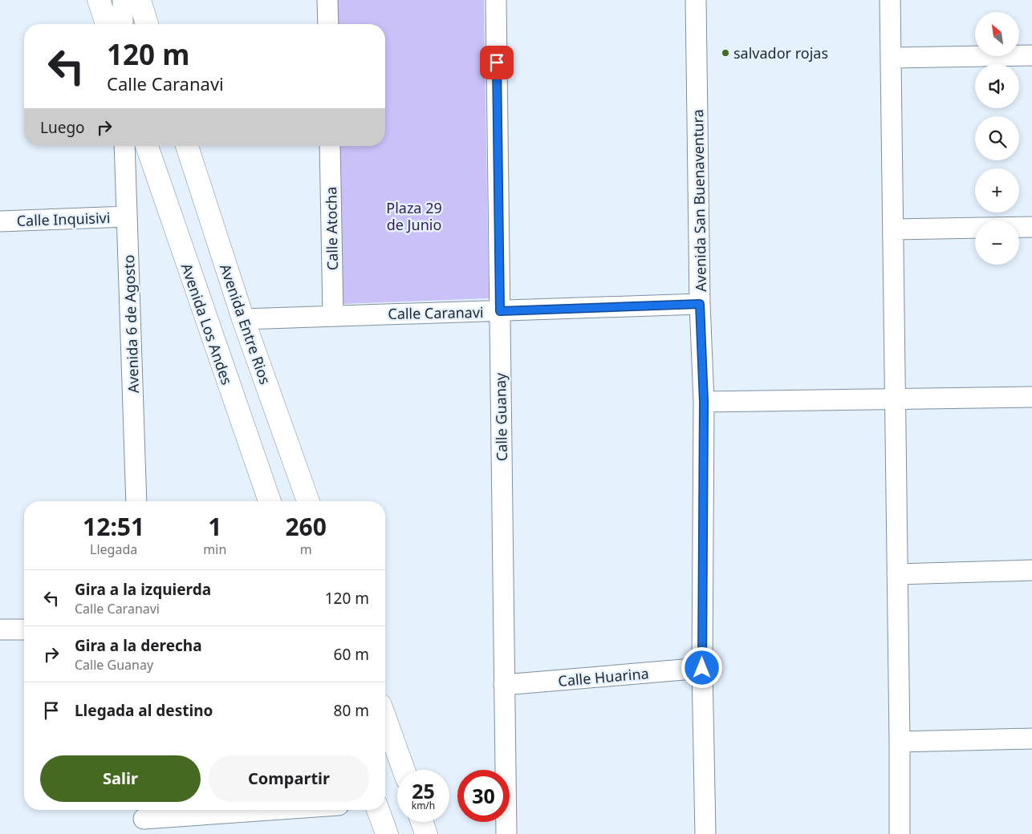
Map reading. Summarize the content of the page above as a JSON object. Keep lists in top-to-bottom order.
{
  "streets": {
    "street": [
      "Avenida San Buenaventura",
      "Calle Inquisivi",
      "Calle Atocha",
      "Calle Caranavi",
      "Avenida 6 de Agosto",
      "Avenida Los Andes",
      "Avenida Entre Rios",
      "Calle Guanay",
      "Calle Huarina"
    ]
  },
  "crossings": [
    ["Avenida San Buenaventura", "Calle Caranavi"],
    ["Avenida San Buenaventura", "Calle Huarina"],
    ["Calle Inquisivi", "Avenida 6 de Agosto"],
    ["Calle Atocha", "Calle Caranavi"],
    ["Calle Caranavi", "Avenida Entre Rios"],
    ["Calle Caranavi", "Calle Guanay"],
    ["Calle Guanay", "Calle Huarina"]
  ],
  "parks": ["Plaza 29 de Junio"],
  "places": ["salvador rojas"],
  "north": "top left",
  "page": {
    "map_buttons": ["+", "−"],
    "turn": ["120 m", "Calle Caranavi"],
    "then": "Luego",
    "eta": [
      "12:51",
      "Llegada",
      "1",
      "min",
      "260",
      "m"
    ],
    "list": [
      {
        "name": "Gira a la izquierda",
        "note": "Calle Caranavi",
        "value": "120 m"
      },
      {
        "name": "Gira a la derecha",
        "note": "Calle Guanay",
        "value": "60 m"
      },
      {
        "name": "Llegada al destino",
        "value": "80 m"
      }
    ],
    "buttons": ["Salir", "Compartir"],
    "speed": "25 km/h",
    "limit": "30"
  }
}
